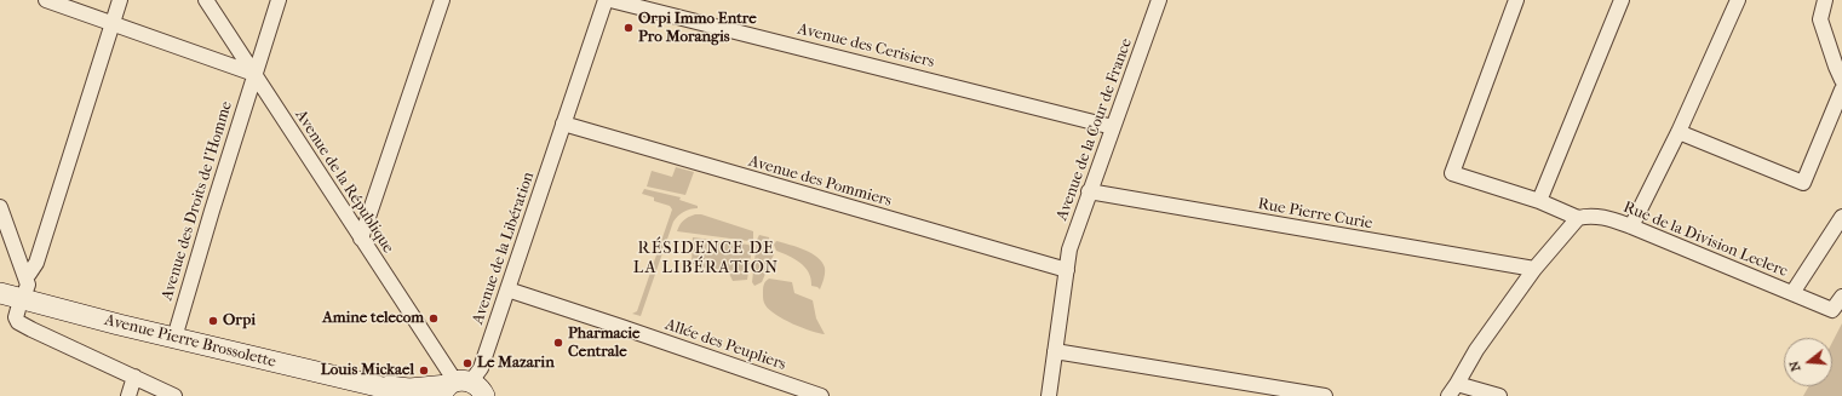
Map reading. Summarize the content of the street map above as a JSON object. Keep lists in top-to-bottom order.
{
  "streets": {
    "main road": ["Avenue Pierre Brossolette"],
    "street": [
      "Avenue des Cerisiers",
      "Avenue de la Cour de France",
      "Avenue de la République",
      "Avenue des Pommiers",
      "Avenue des Droits de l'Homme",
      "Rue Pierre Curie",
      "Rue de la Division Leclerc",
      "Avenue de la Libération",
      "Allée des Peupliers"
    ]
  },
  "crossings": [
    ["Avenue des Cerisiers", "Avenue de la Cour de France"],
    ["Avenue de la Cour de France", "Avenue des Pommiers"],
    ["Avenue de la Cour de France", "Rue Pierre Curie"],
    ["Avenue de la République", "Avenue des Droits de l'Homme"],
    ["Avenue de la République", "Avenue de la Libération"],
    ["Avenue de la République", "Avenue Pierre Brossolette"],
    ["Avenue des Pommiers", "Avenue de la Libération"],
    ["Avenue des Droits de l'Homme", "Avenue Pierre Brossolette"],
    ["Avenue de la Libération", "Avenue Pierre Brossolette"],
    ["Avenue de la Libération", "Allée des Peupliers"]
  ],
  "districts": ["RÉSIDENCE DE LA LIBÉRATION"],
  "places": [
    "Orpi Immo Entre Pro Morangis",
    "Amine telecom",
    "Orpi",
    "Pharmacie Centrale",
    "Le Mazarin",
    "Louis Mickael"
  ],
  "north": "left"
}
